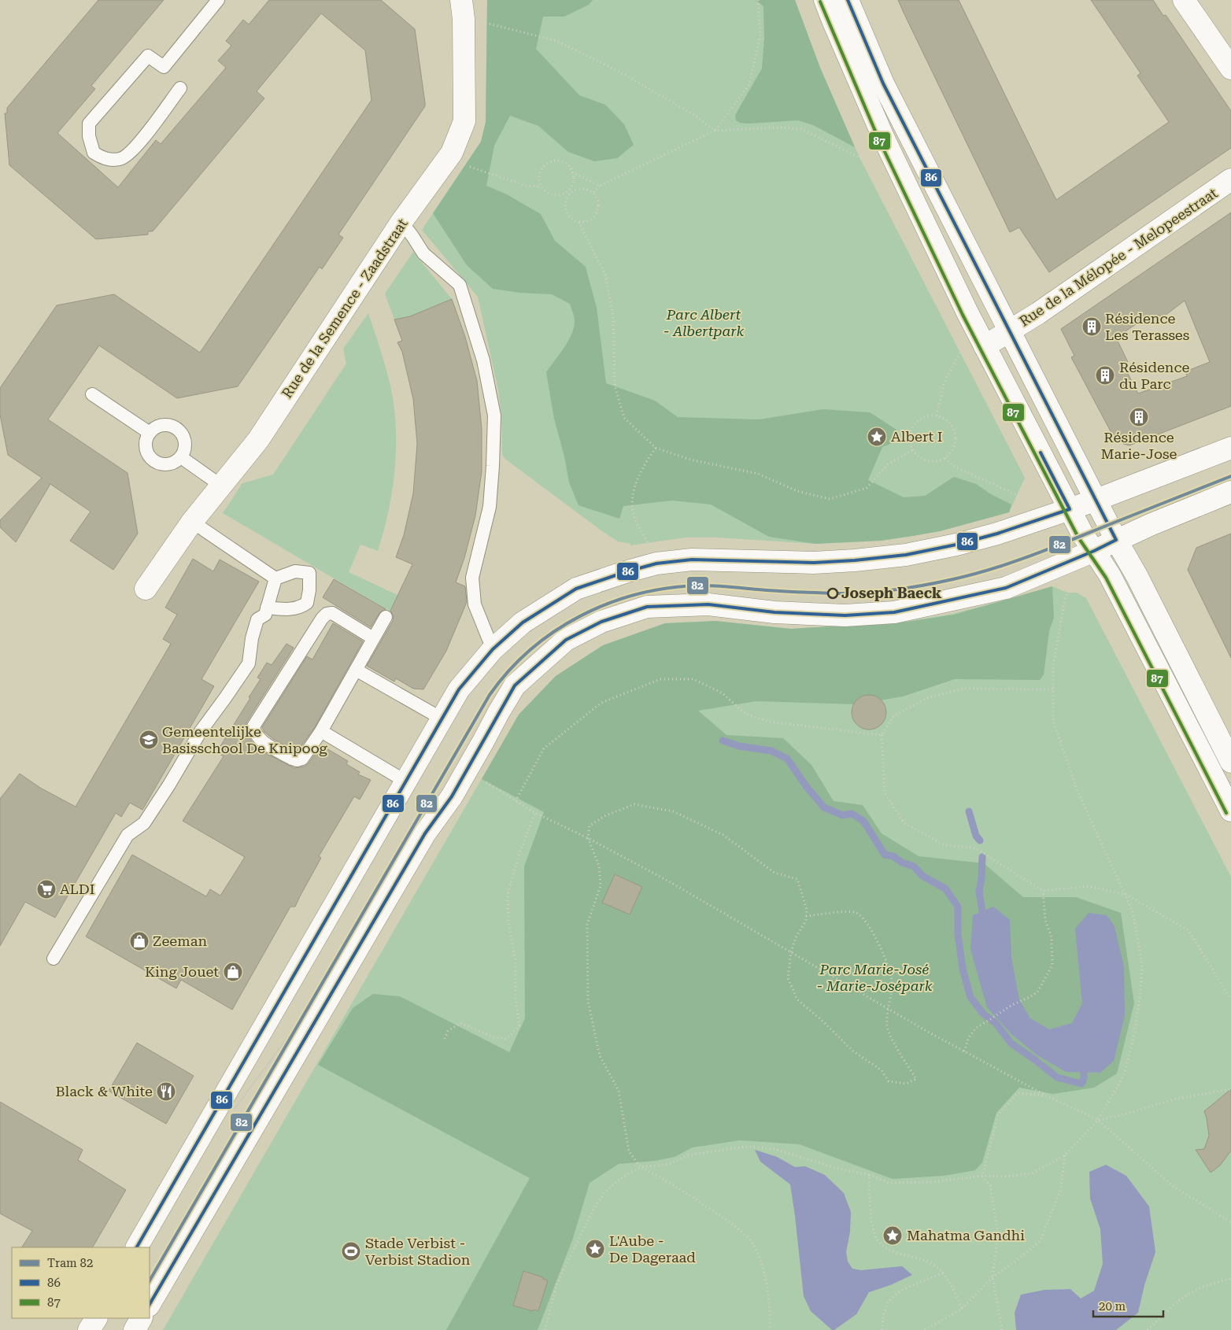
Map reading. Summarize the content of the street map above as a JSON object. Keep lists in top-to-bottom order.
{
  "streets": {
    "street": ["Rue de la Mélopée - Melopeestraat", "Rue de la Semence - Zaadstraat"]
  },
  "parks": ["Parc Albert - Albertpark", "Parc Marie-José - Marie-Josépark"],
  "places": {
    "building": ["Résidence Les Terasses", "Résidence du Parc", "Résidence Marie-Jose"],
    "place": ["Albert I", "Mahatma Gandhi", "L'Aube - De Dageraad"],
    "other": ["Joseph Baeck"],
    "school or university": ["Gemeentelijke Basisschool De Knipoog"],
    "supermarket": ["ALDI"],
    "shop": ["Zeeman", "King Jouet"],
    "restaurant": ["Black & White"],
    "sports": ["Stade Verbist - Verbist Stadion"]
  },
  "lines": ["transit line 86", "transit line 87", "tram line 82"],
  "legend": ["Tram 82", "86", "87"],
  "scale_bar": "20 m"
}
